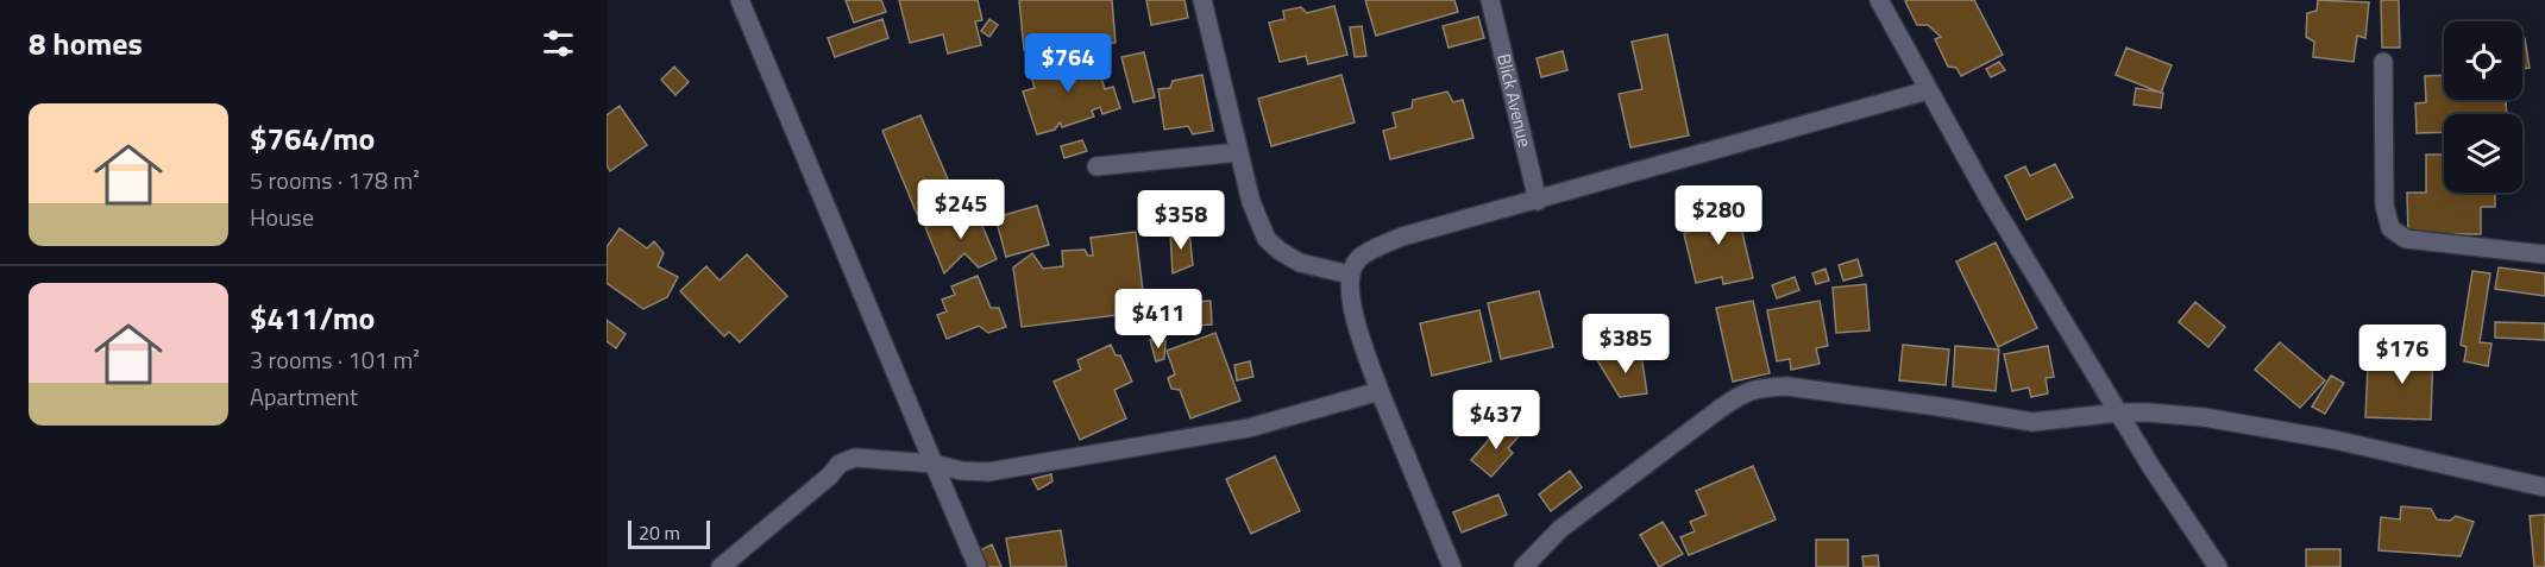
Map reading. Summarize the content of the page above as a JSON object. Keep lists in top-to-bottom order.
{
  "streets": {
    "street": ["Blick Avenue"]
  },
  "scale_bar": "20 m",
  "page": {
    "heading": "8 homes",
    "price": [
      "$764",
      "$245",
      "$280",
      "$358",
      "$411",
      "$385",
      "$176",
      "$437"
    ],
    "list": [
      {
        "name": "$764/mo",
        "note": "5 rooms · 178 m² · House"
      },
      {
        "name": "$411/mo",
        "note": "3 rooms · 101 m² · Apartment"
      }
    ],
    "scale": "20 m"
  }
}
